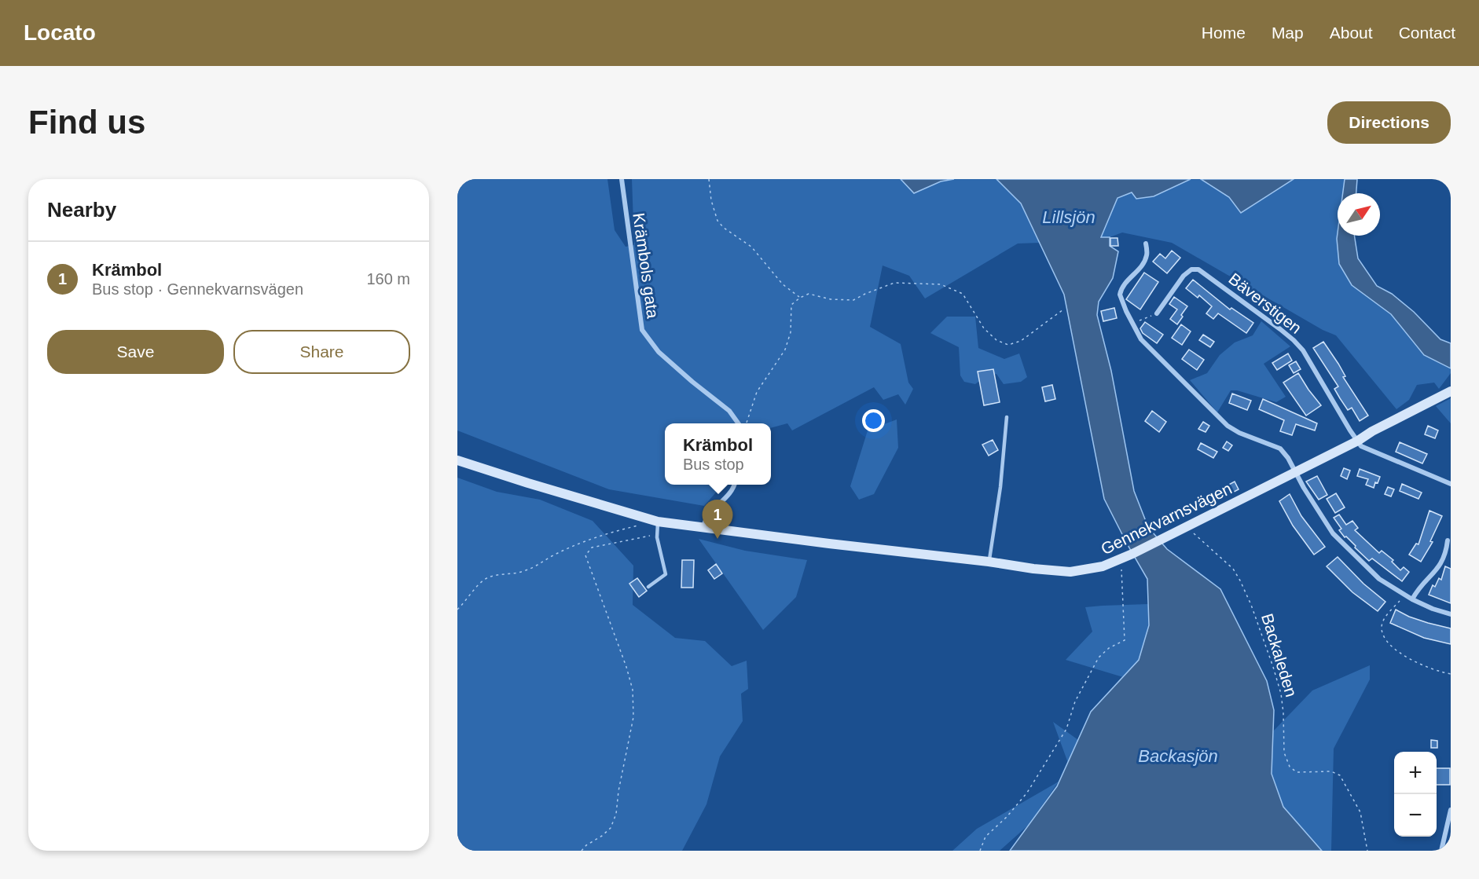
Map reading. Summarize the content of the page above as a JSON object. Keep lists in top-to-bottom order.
{
  "streets": {
    "street": ["Krämbols gata", "Bäverstigen", "Gennekvarnsvägen"],
    "path": ["Backaleden"]
  },
  "crossings": [
    ["Bäverstigen", "Gennekvarnsvägen"],
    ["Gennekvarnsvägen", "Backaleden"]
  ],
  "water": ["Lillsjön", "Backasjön"],
  "north": "top right",
  "page": {
    "header": "Locato",
    "nav": [
      "Home",
      "Map",
      "About",
      "Contact"
    ],
    "buttons": [
      "Directions",
      ["Save", "Share"]
    ],
    "title": "Find us",
    "heading": "Nearby",
    "list": [
      {
        "mark": "1",
        "name": "Krämbol",
        "note": "Bus stop · Gennekvarnsvägen",
        "value": "160 m"
      }
    ],
    "popup": ["Krämbol", "Bus stop"],
    "pins": "1",
    "map_buttons": ["+", "−"]
  }
}
